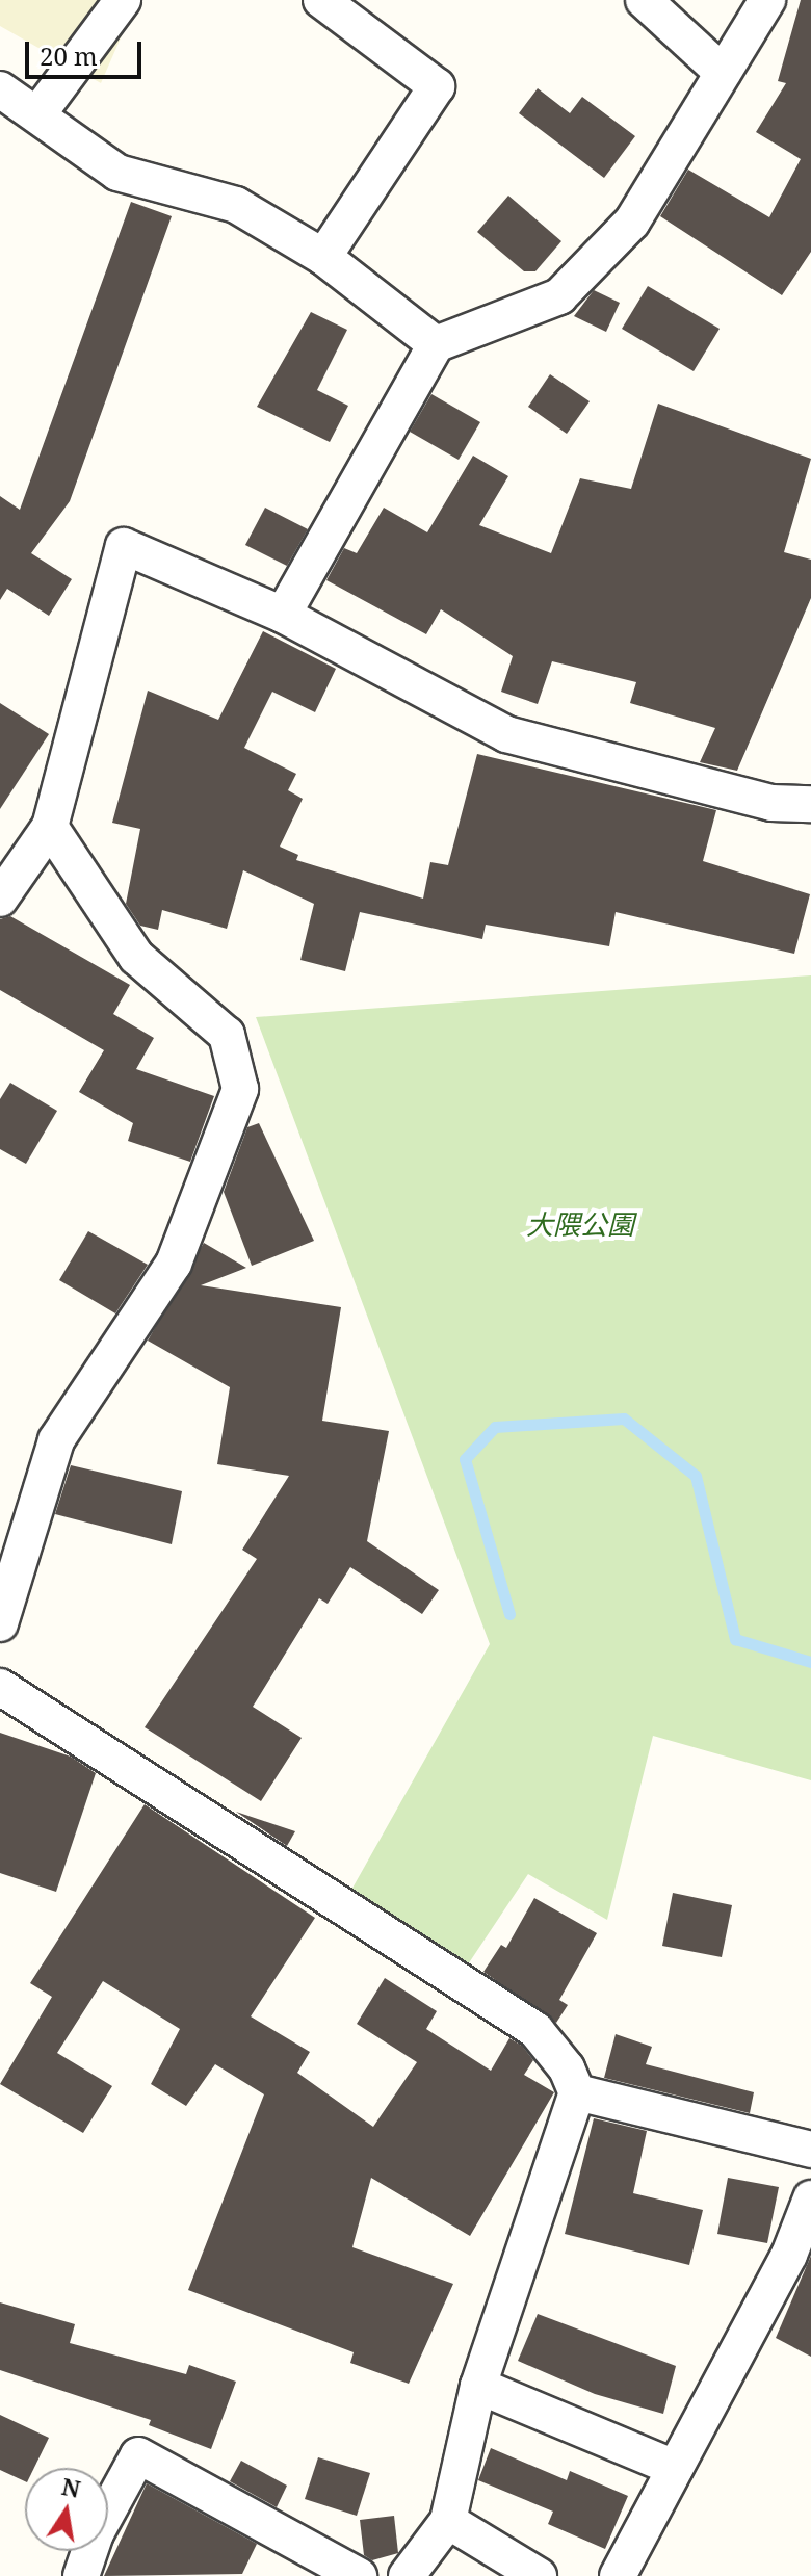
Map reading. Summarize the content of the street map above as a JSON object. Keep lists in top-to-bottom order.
{
  "parks": ["大隈公園"],
  "scale_bar": "20 m",
  "north": "top"
}
